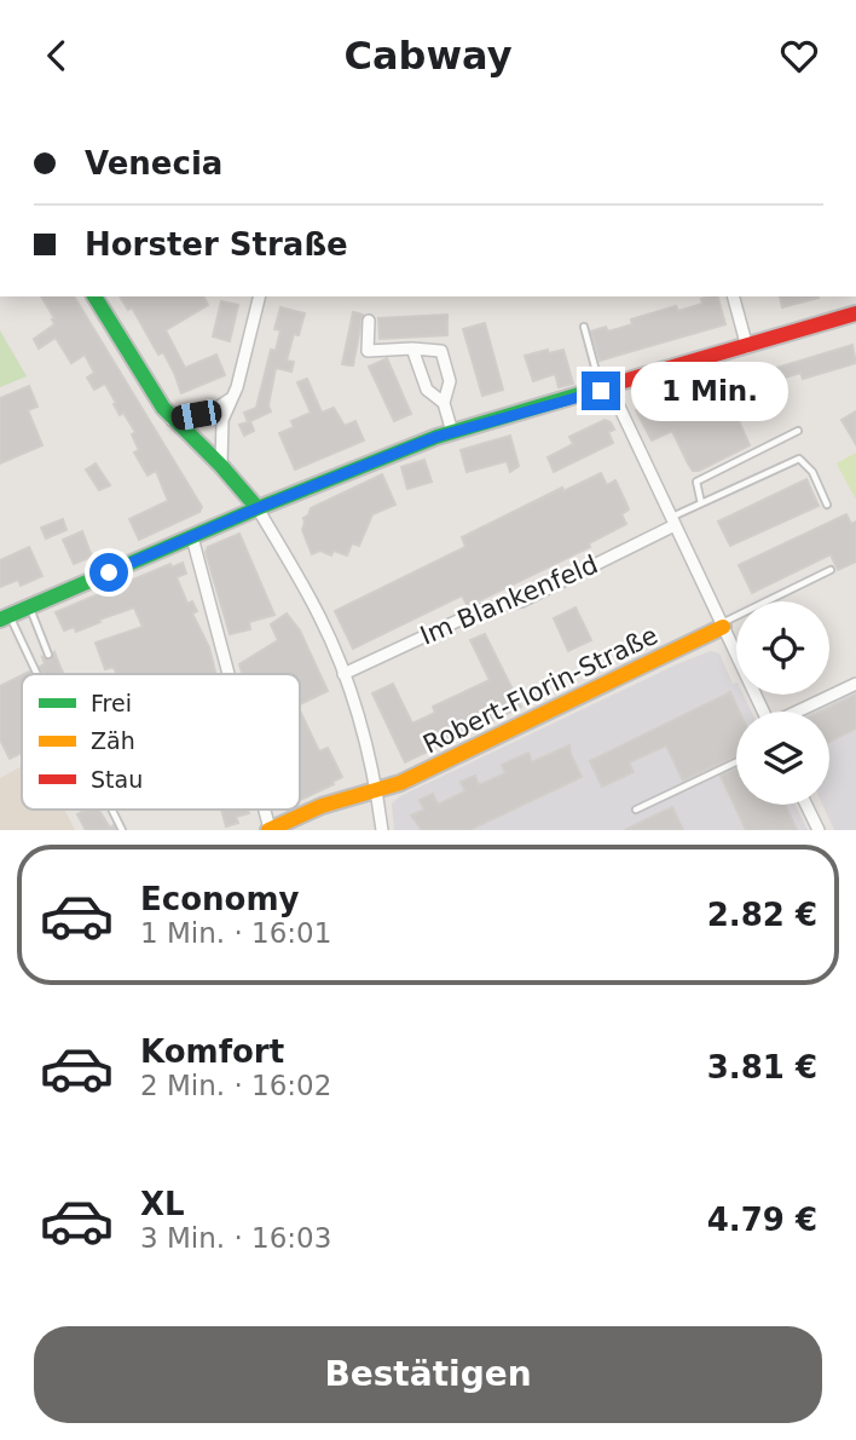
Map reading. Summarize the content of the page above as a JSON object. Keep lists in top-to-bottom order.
{
  "streets": {
    "main road": ["Robert-Florin-Straße"],
    "street": ["Im Blankenfeld"]
  },
  "legend": ["Frei", "Zäh", "Stau"],
  "page": {
    "header": "Cabway",
    "banner": ["Venecia", "Horster Straße"],
    "bubble": "1 Min.",
    "list": [
      {
        "name": "Economy",
        "note": "1 Min. · 16:01",
        "value": "2.82 €"
      },
      {
        "name": "Komfort",
        "note": "2 Min. · 16:02",
        "value": "3.81 €"
      },
      {
        "name": "XL",
        "note": "3 Min. · 16:03",
        "value": "4.79 €"
      }
    ],
    "buttons": "Bestätigen"
  }
}
